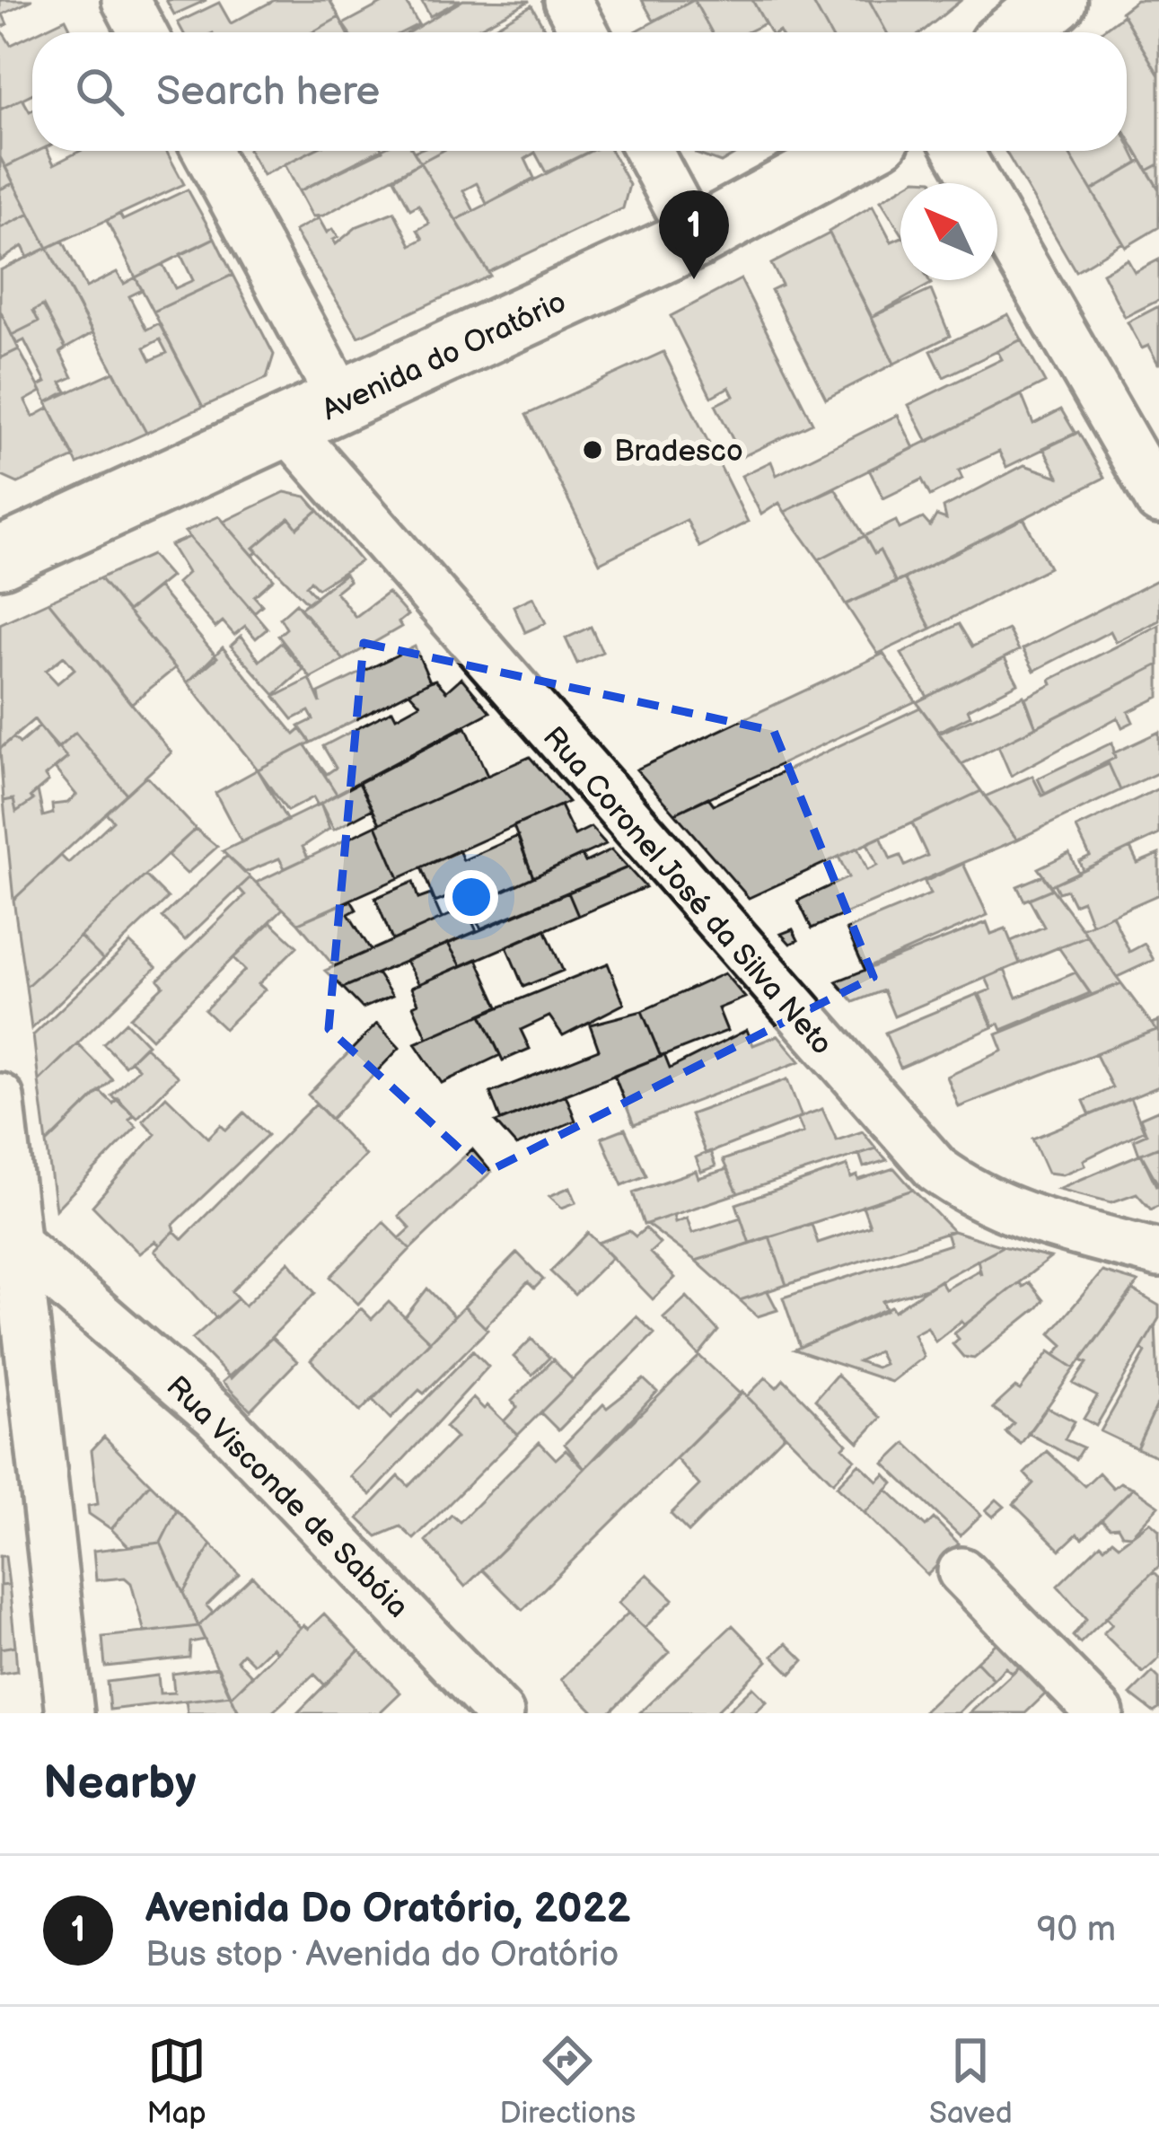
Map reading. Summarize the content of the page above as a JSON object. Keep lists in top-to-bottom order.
{
  "streets": {
    "main road": ["Avenida do Oratório"],
    "street": ["Rua Coronel José da Silva Neto", "Rua Visconde de Sabóia"]
  },
  "crossings": [
    ["Avenida do Oratório", "Rua Coronel José da Silva Neto"]
  ],
  "places": ["Bradesco"],
  "north": "top left",
  "page": {
    "search": "Search here",
    "pins": "1",
    "heading": "Nearby",
    "list": [
      {
        "mark": "1",
        "name": "Avenida Do Oratório, 2022",
        "note": "Bus stop · Avenida do Oratório",
        "value": "90 m"
      }
    ],
    "nav": ["Map", "Directions", "Saved"]
  }
}
